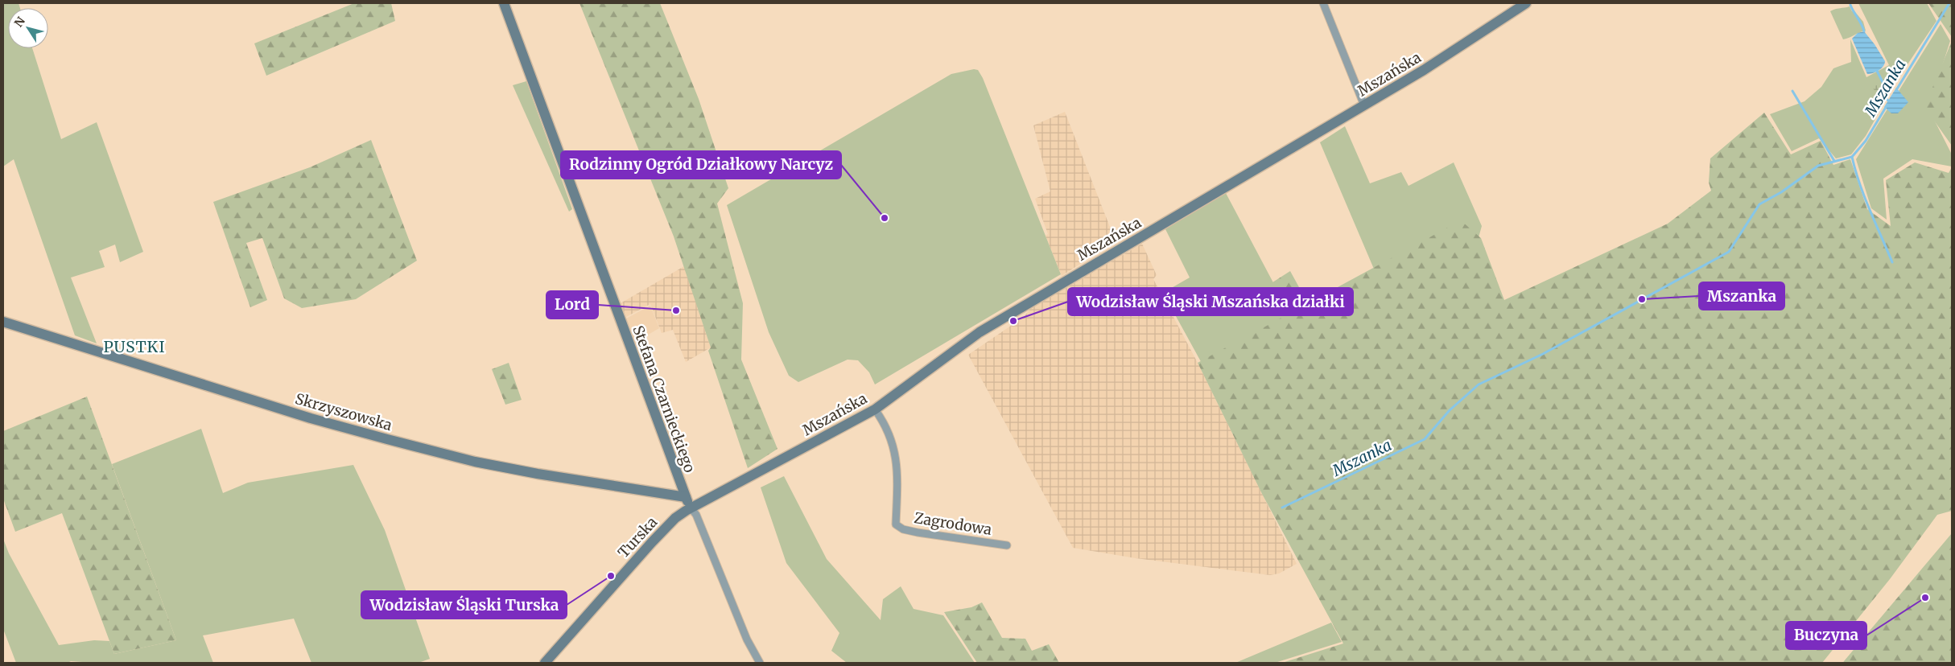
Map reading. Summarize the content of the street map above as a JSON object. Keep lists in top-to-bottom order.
{
  "streets": {
    "street": [
      "Mszańska",
      "Stefana Czarnieckiego",
      "Skrzyszowska",
      "Zagrodowa",
      "Turska"
    ]
  },
  "crossings": [
    ["Mszańska", "Stefana Czarnieckiego"],
    ["Mszańska", "Zagrodowa"],
    ["Mszańska", "Turska"],
    ["Stefana Czarnieckiego", "Skrzyszowska"],
    ["Stefana Czarnieckiego", "Turska"]
  ],
  "districts": ["PUSTKI"],
  "water": ["Mszanka"],
  "places": [
    "Rodzinny Ogród Działkowy Narcyz",
    "Mszanka",
    "Lord",
    "Wodzisław Śląski Mszańska działki",
    "Wodzisław Śląski Turska",
    "Buczyna"
  ],
  "north": "top left"
}
